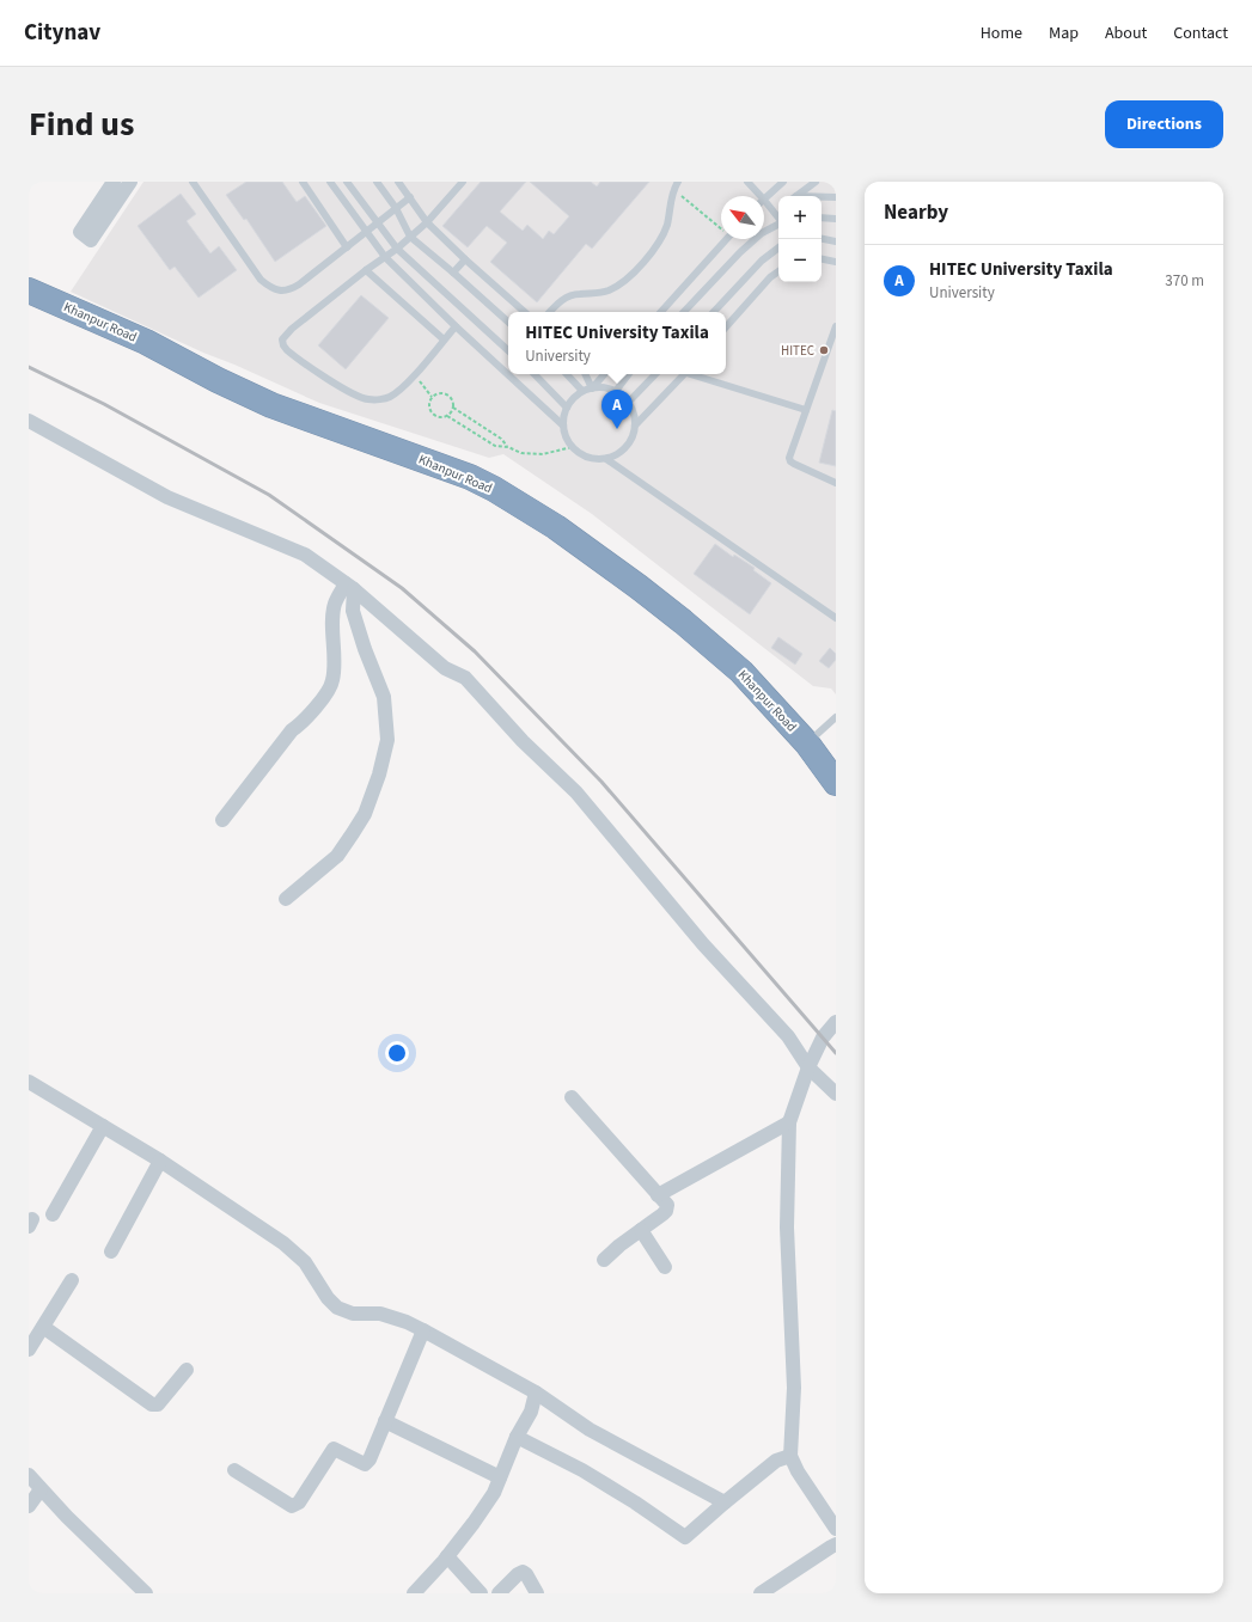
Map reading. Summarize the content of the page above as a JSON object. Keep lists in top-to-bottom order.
{
  "streets": {
    "highway": ["Khanpur Road"]
  },
  "places": ["HITEC"],
  "north": "top left",
  "page": {
    "header": "Citynav",
    "nav": [
      "Home",
      "Map",
      "About",
      "Contact"
    ],
    "title": "Find us",
    "buttons": "Directions",
    "heading": "Nearby",
    "map_buttons": ["+", "−"],
    "list": [
      {
        "mark": "A",
        "name": "HITEC University Taxila",
        "note": "University",
        "value": "370 m"
      }
    ],
    "popup": ["HITEC University Taxila", "University"],
    "pins": "A"
  }
}
